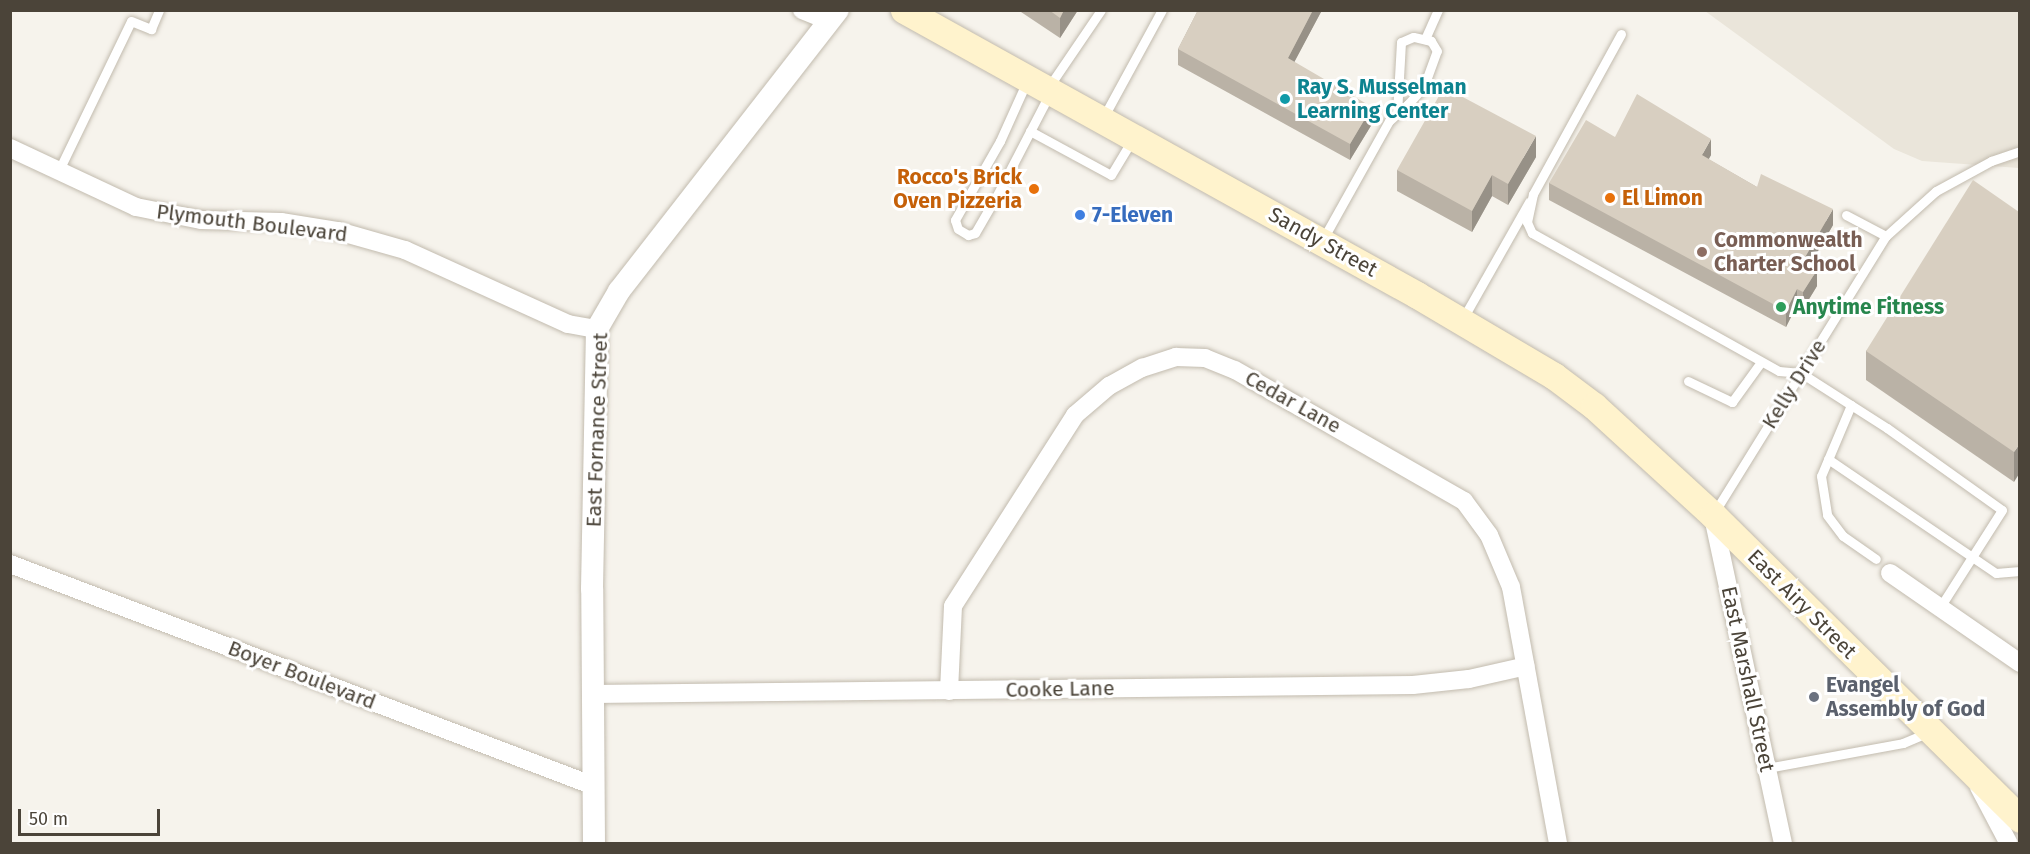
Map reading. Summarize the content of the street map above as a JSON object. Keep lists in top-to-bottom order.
{
  "streets": {
    "main road": ["Sandy Street", "East Airy Street"],
    "street": [
      "Plymouth Boulevard",
      "Cedar Lane",
      "East Fornance Street",
      "Boyer Boulevard",
      "East Marshall Street",
      "Cooke Lane"
    ],
    "lane": ["Kelly Drive"]
  },
  "crossings": [
    ["Plymouth Boulevard", "East Fornance Street"],
    ["Sandy Street", "Kelly Drive"],
    ["Sandy Street", "East Airy Street"],
    ["Sandy Street", "East Marshall Street"],
    ["Kelly Drive", "East Airy Street"],
    ["Kelly Drive", "East Marshall Street"],
    ["Cedar Lane", "Cooke Lane"],
    ["East Fornance Street", "Boyer Boulevard"],
    ["East Fornance Street", "Cooke Lane"],
    ["East Airy Street", "East Marshall Street"]
  ],
  "places": [
    "Ray S. Musselman Learning Center",
    "Rocco's Brick Oven Pizzeria",
    "El Limon",
    "7-Eleven",
    "Commonwealth Charter School",
    "Anytime Fitness",
    "Evangel Assembly of God"
  ],
  "scale_bar": "50 m"
}
